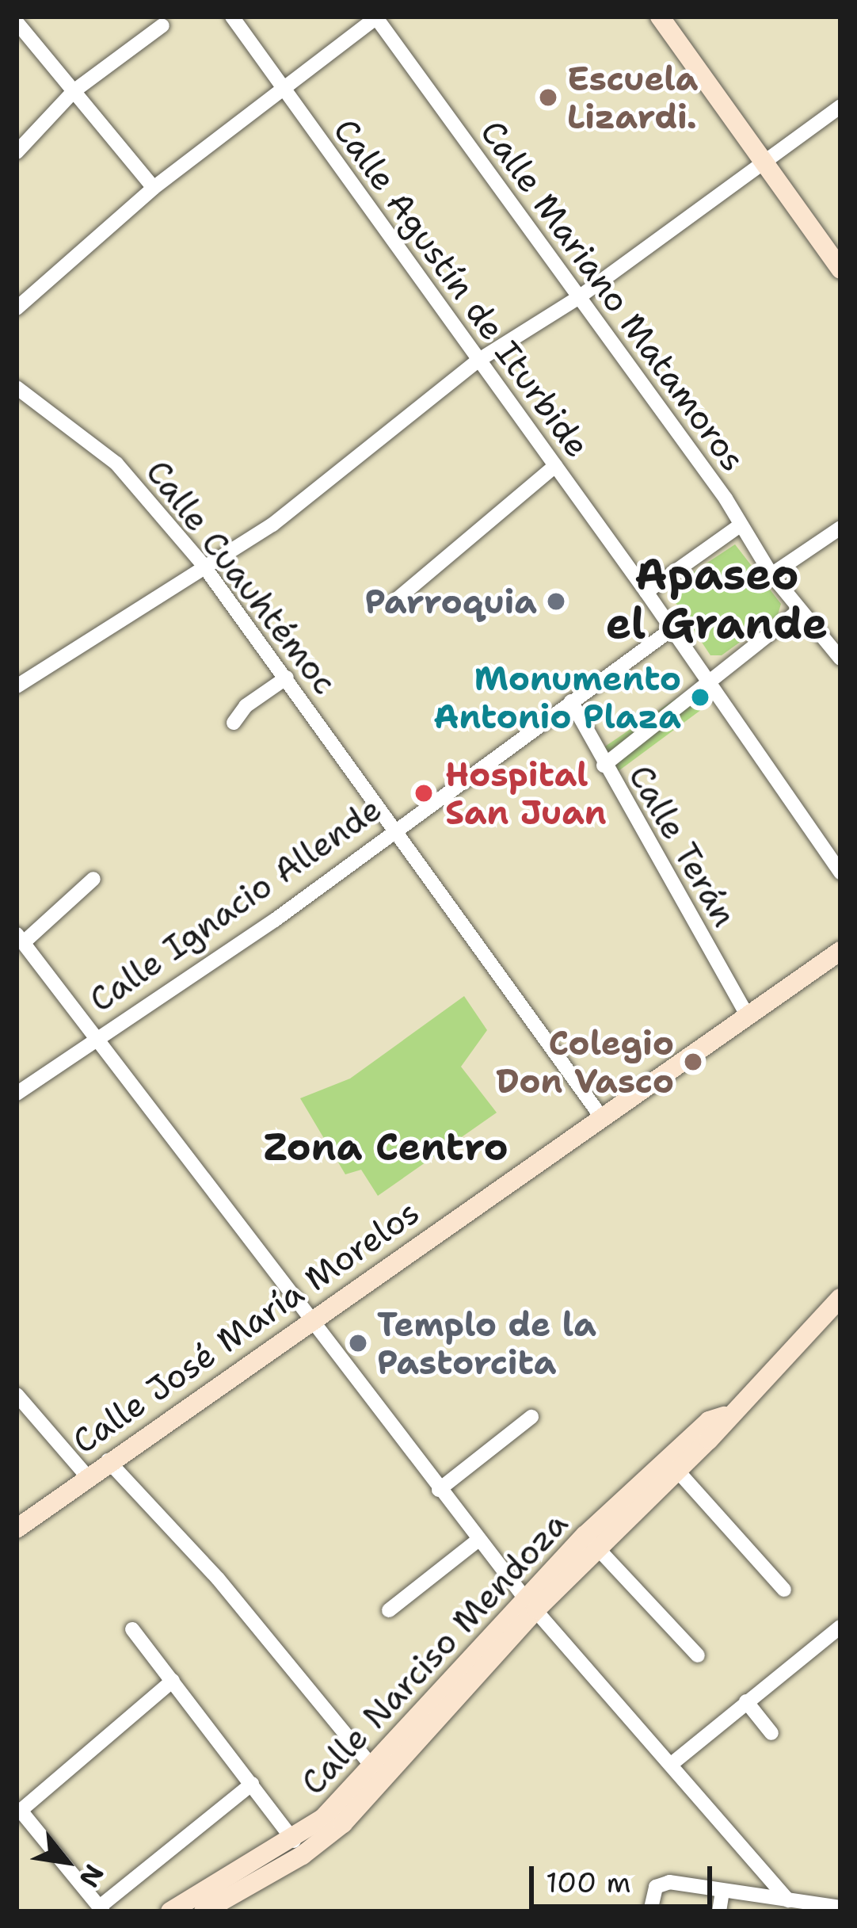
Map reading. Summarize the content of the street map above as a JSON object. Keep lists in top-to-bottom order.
{
  "streets": {
    "street": [
      "Calle Agustín de Iturbide",
      "Calle Mariano Matamoros",
      "Calle Cuauhtémoc",
      "Calle Terán",
      "Calle Ignacio Allende",
      "Calle José María Morelos",
      "Calle Narciso Mendoza"
    ]
  },
  "crossings": [
    ["Calle Agustín de Iturbide", "Calle Ignacio Allende"],
    ["Calle Cuauhtémoc", "Calle Ignacio Allende"],
    ["Calle Cuauhtémoc", "Calle José María Morelos"],
    ["Calle Terán", "Calle Ignacio Allende"],
    ["Calle Terán", "Calle José María Morelos"]
  ],
  "districts": ["Apaseo el Grande", "Zona Centro"],
  "places": [
    "Escuela Lizardi.",
    "Parroquia",
    "Monumento Antonio Plaza",
    "Hospital San Juan",
    "Colegio Don Vasco",
    "Templo de la Pastorcita"
  ],
  "scale_bar": "100 m",
  "north": "bottom right"
}
